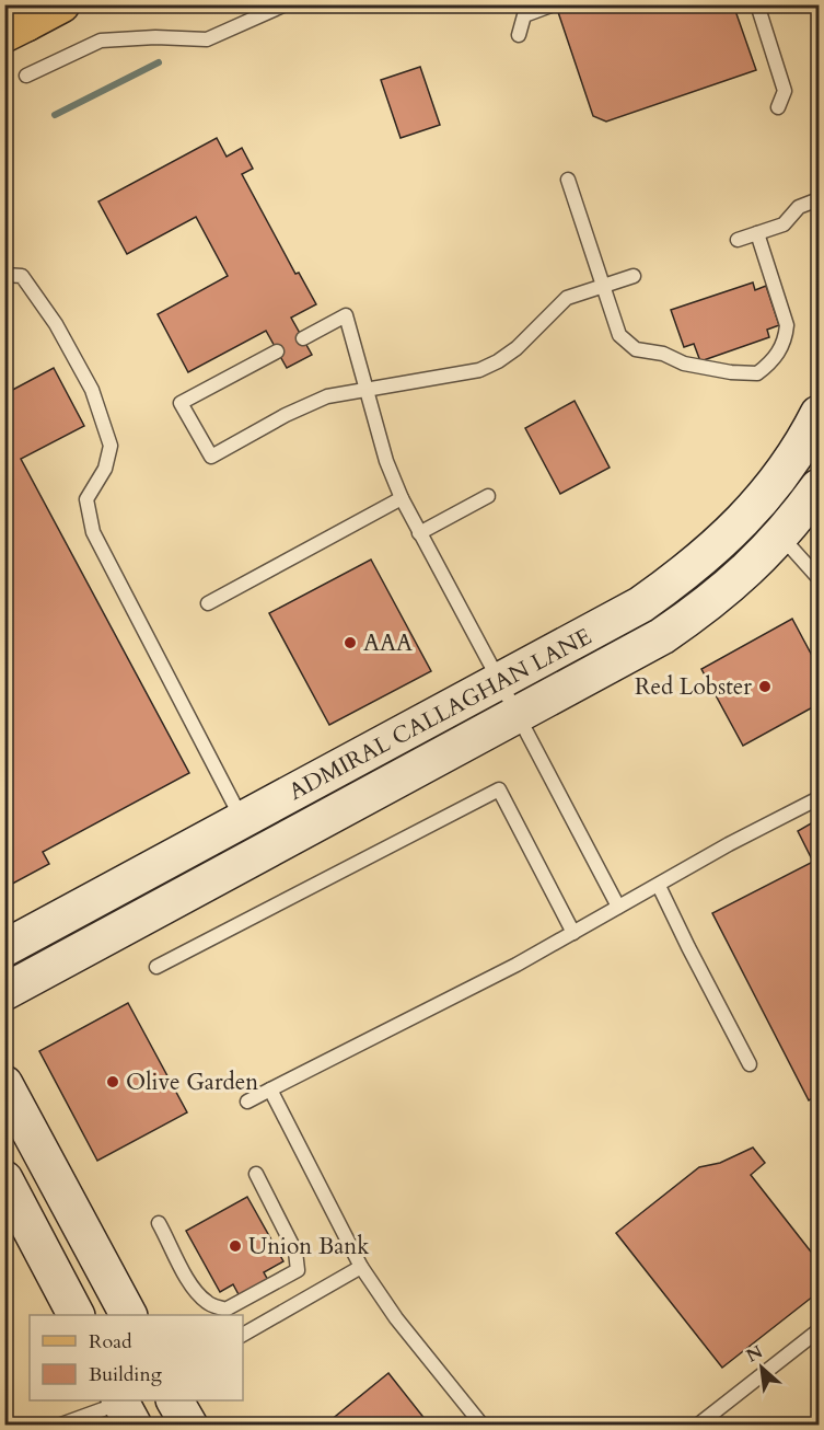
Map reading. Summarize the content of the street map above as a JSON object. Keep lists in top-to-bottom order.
{
  "streets": {
    "main road": ["ADMIRAL CALLAGHAN LANE"]
  },
  "places": [
    "AAA",
    "Red Lobster",
    "Olive Garden",
    "Union Bank"
  ],
  "legend": ["Road", "Building"],
  "north": "top left"
}
